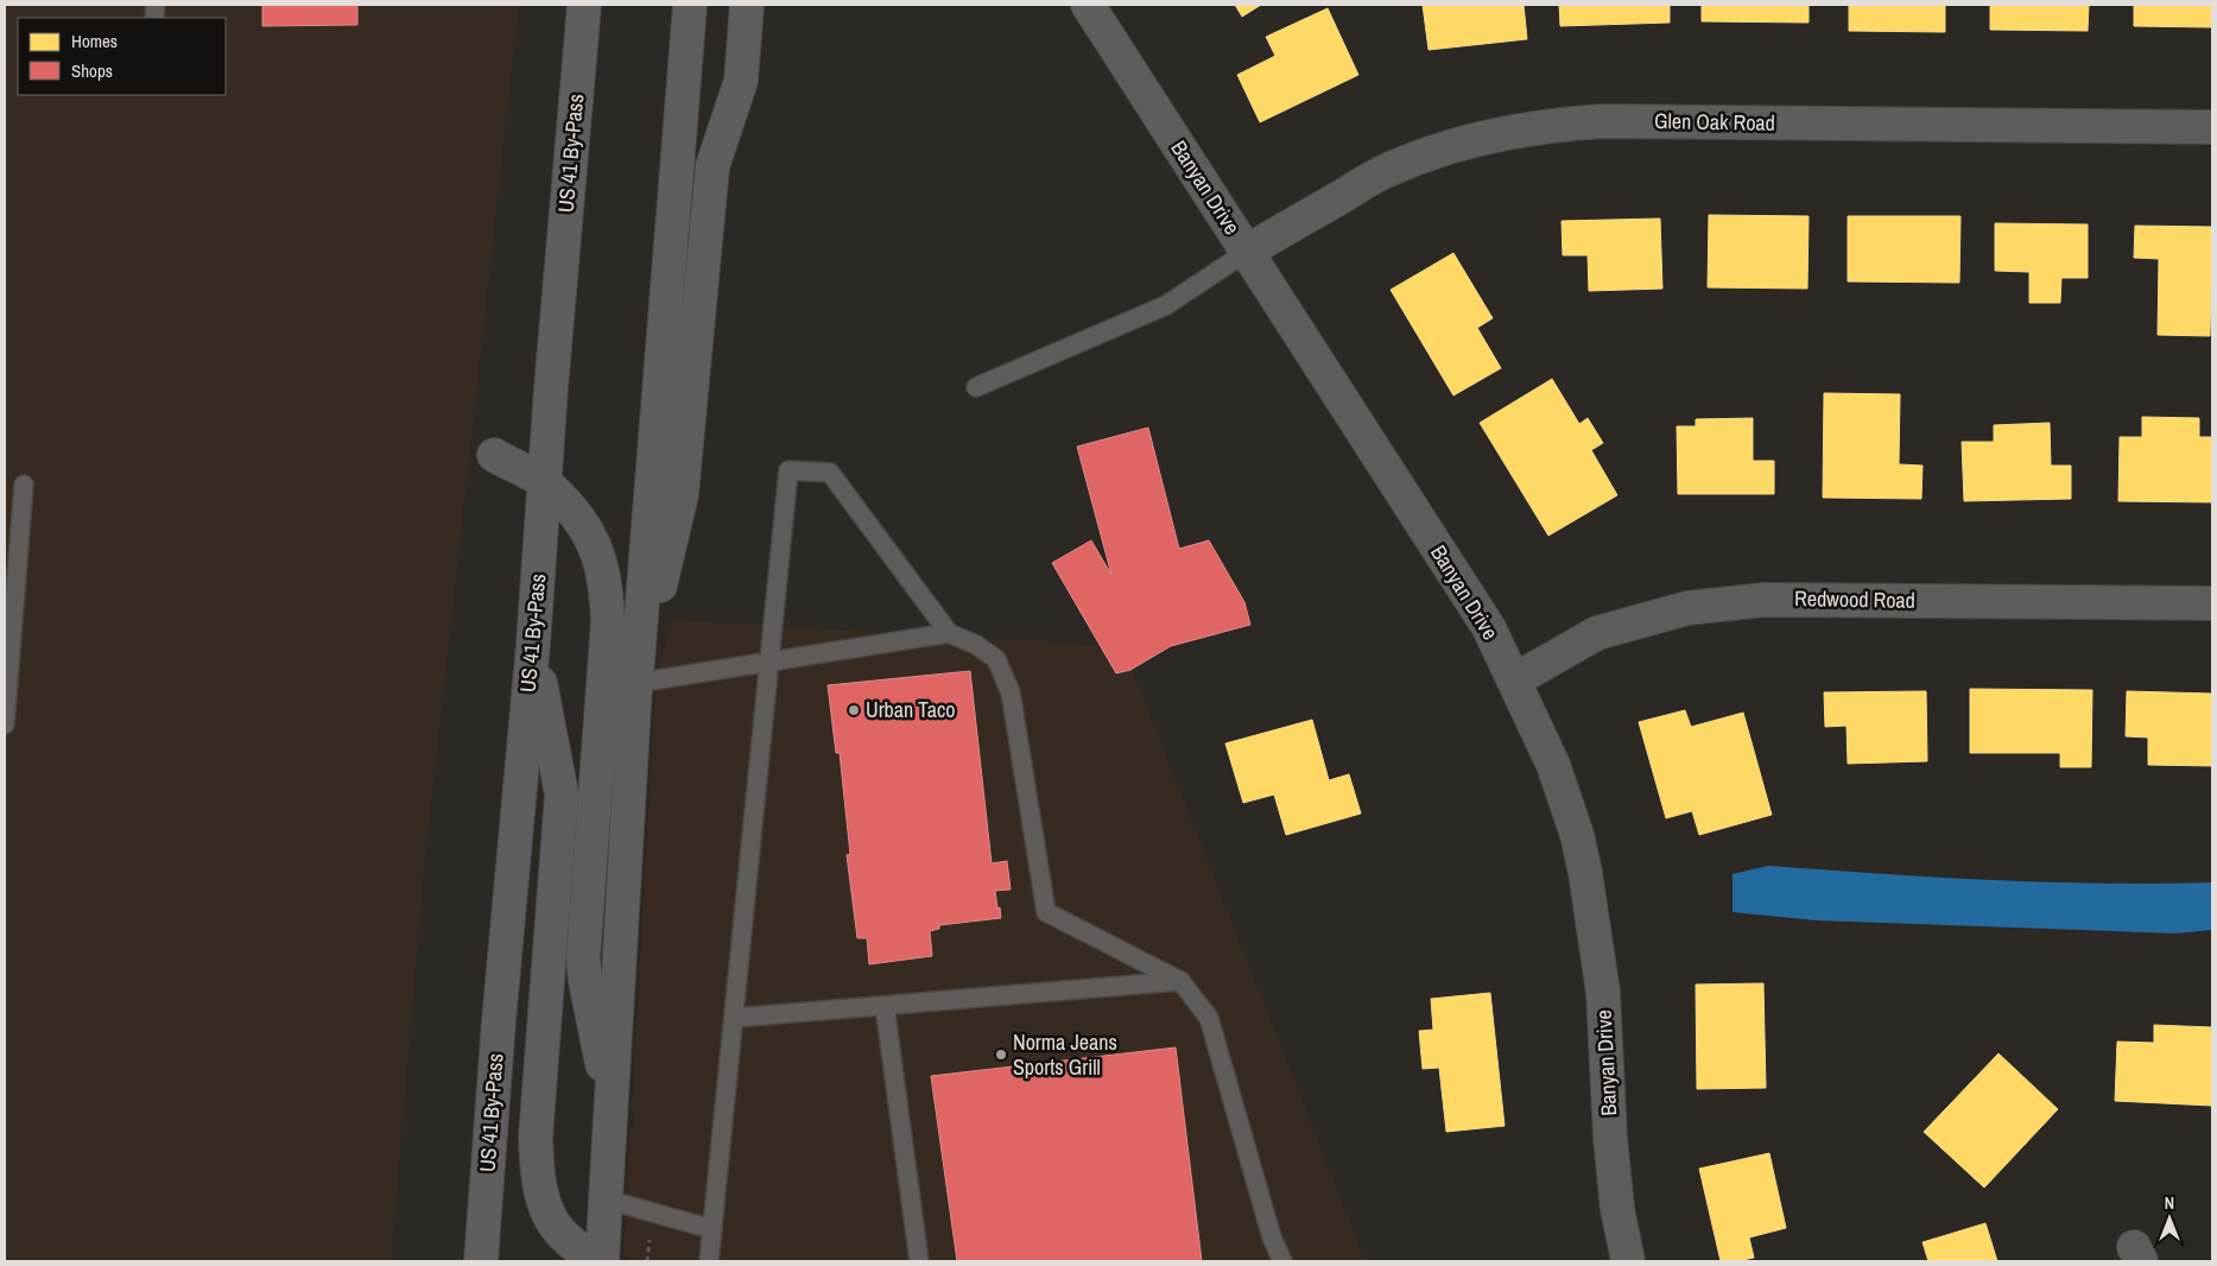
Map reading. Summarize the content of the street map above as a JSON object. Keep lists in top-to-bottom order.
{
  "streets": {
    "main road": ["US 41 By-Pass"],
    "street": ["Glen Oak Road", "Banyan Drive", "Redwood Road"]
  },
  "crossings": [
    ["Glen Oak Road", "Banyan Drive"],
    ["Banyan Drive", "Redwood Road"]
  ],
  "places": ["Urban Taco", "Norma Jeans Sports Grill"],
  "legend": ["Homes", "Shops"],
  "north": "top"
}
